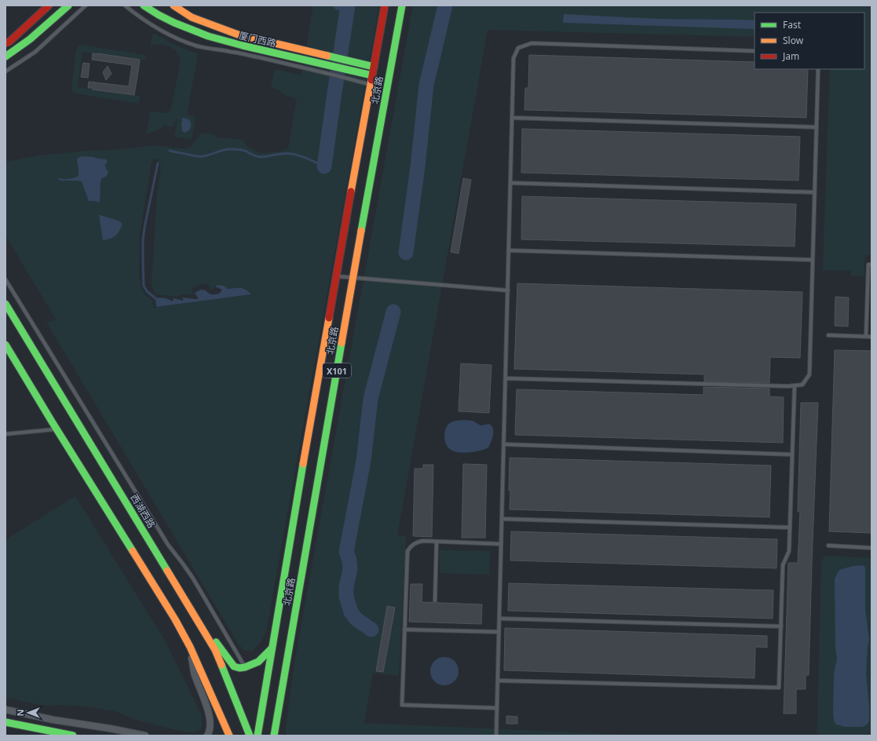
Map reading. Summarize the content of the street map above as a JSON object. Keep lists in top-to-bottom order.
{
  "streets": {
    "main road": [
      "厦门西路",
      "北京路",
      "X101",
      "西湖西路"
    ]
  },
  "crossings": [
    ["厦门西路", "北京路"]
  ],
  "legend": ["Fast", "Slow", "Jam"],
  "north": "left"
}
